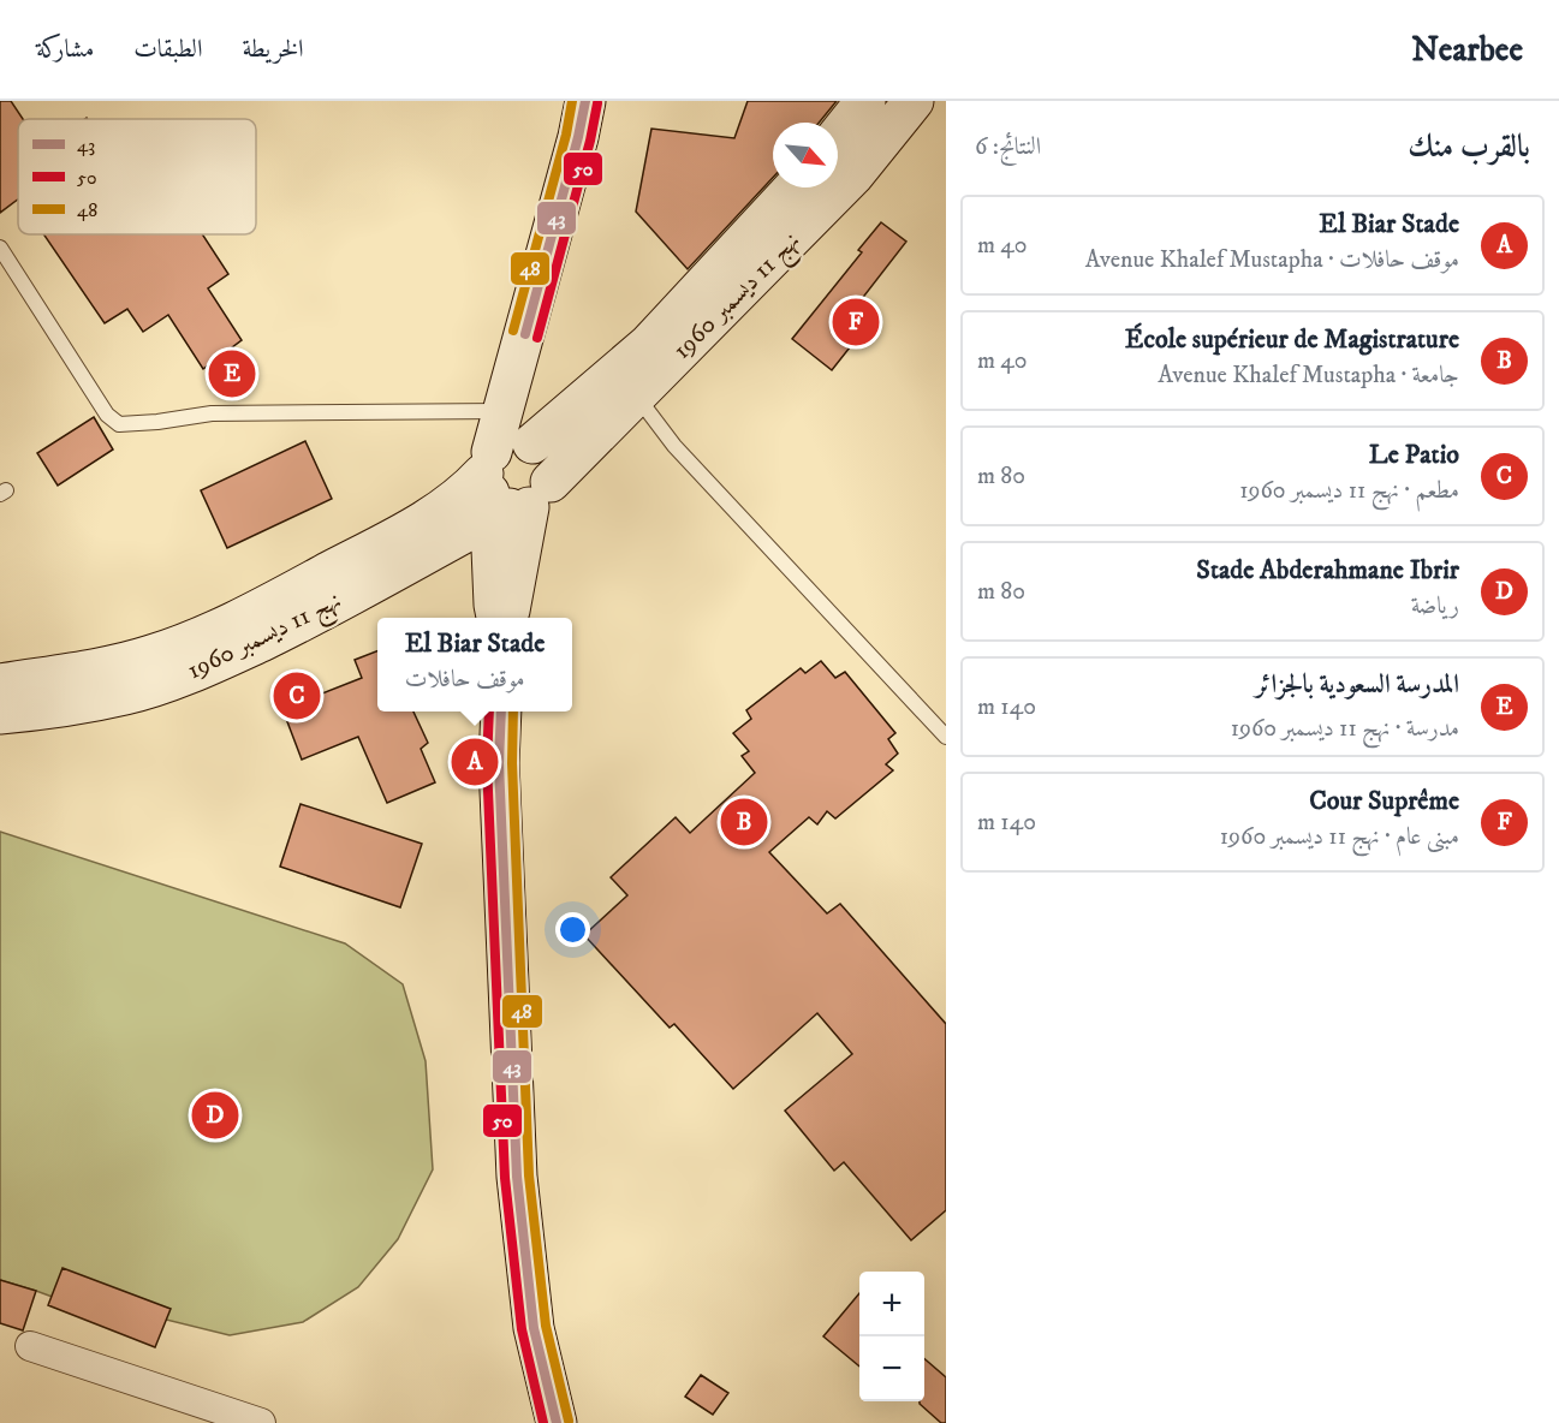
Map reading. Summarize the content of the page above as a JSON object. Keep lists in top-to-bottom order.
{
  "streets": {
    "main road": ["نهج 11 ديسمبر 1960"]
  },
  "lines": ["transit line 43", "transit line 48", "transit line 50"],
  "legend": ["43", "50", "48"],
  "north": "bottom right",
  "page": {
    "header": "Nearbee",
    "nav": ["الخريطة", "الطبقات", "مشاركة"],
    "heading": ["بالقرب منك", "النتائج: 6"],
    "list": [
      {
        "mark": "A",
        "name": "El Biar Stade",
        "note": "موقف حافلات · Avenue Khalef Mustapha",
        "value": "40 m"
      },
      {
        "mark": "B",
        "name": "École supérieur de Magistrature",
        "note": "جامعة · Avenue Khalef Mustapha",
        "value": "40 m"
      },
      {
        "mark": "C",
        "name": "Le Patio",
        "note": "مطعم · نهج 11 ديسمبر 1960",
        "value": "80 m"
      },
      {
        "mark": "D",
        "name": "Stade Abderahmane Ibrir",
        "note": "رياضة",
        "value": "80 m"
      },
      {
        "mark": "E",
        "name": "المدرسة السعودية بالجزائر",
        "note": "مدرسة · نهج 11 ديسمبر 1960",
        "value": "140 m"
      },
      {
        "mark": "F",
        "name": "Cour Suprême",
        "note": "مبنى عام · نهج 11 ديسمبر 1960",
        "value": "140 m"
      }
    ],
    "pins": [
      "F",
      "E",
      "C",
      "A",
      "B",
      "D"
    ],
    "popup": ["El Biar Stade", "موقف حافلات"],
    "map_buttons": ["+", "−"]
  }
}
